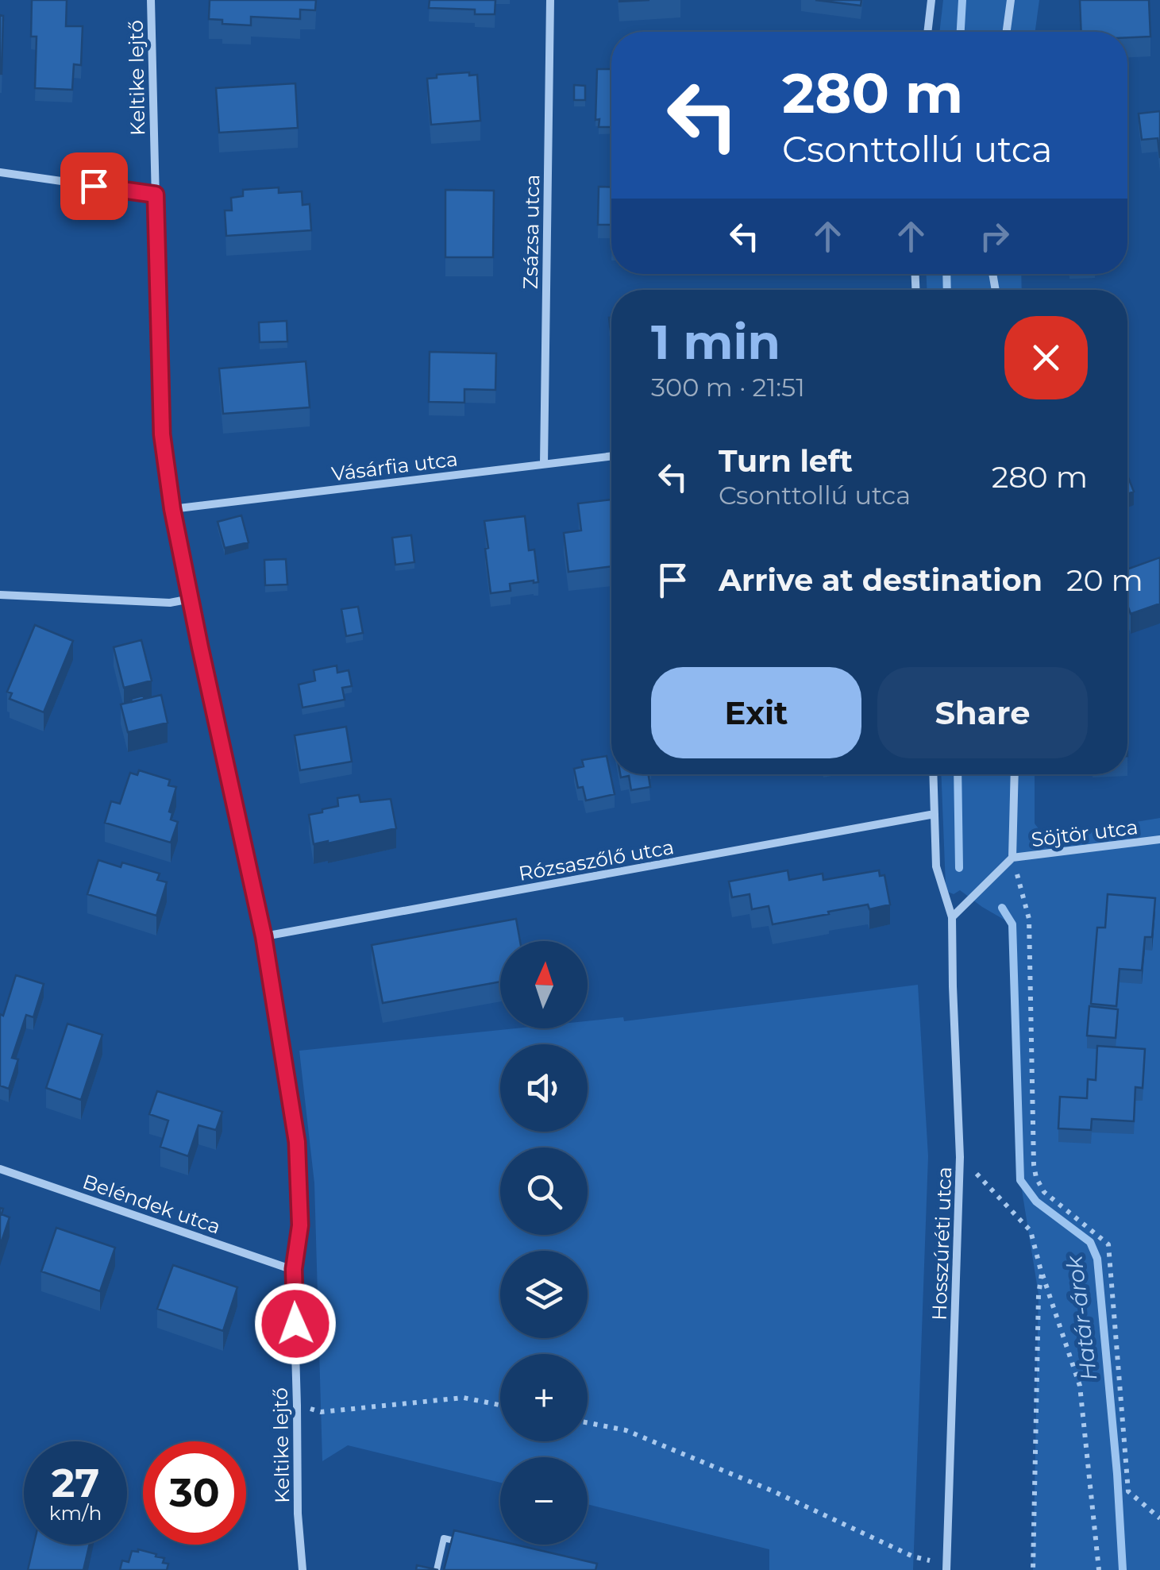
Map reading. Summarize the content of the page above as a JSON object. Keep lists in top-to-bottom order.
{
  "streets": {
    "street": [
      "Keltike lejtő",
      "Zsázsa utca",
      "Vásárfia utca",
      "Söjtör utca",
      "Rózsaszőlő utca",
      "Beléndek utca",
      "Hosszúréti utca"
    ]
  },
  "crossings": [
    ["Keltike lejtő", "Vásárfia utca"],
    ["Keltike lejtő", "Rózsaszőlő utca"],
    ["Keltike lejtő", "Beléndek utca"],
    ["Zsázsa utca", "Vásárfia utca"],
    ["Rózsaszőlő utca", "Hosszúréti utca"]
  ],
  "water": ["Határ-árok"],
  "north": "top",
  "page": {
    "turn": ["280 m", "Csonttollú utca"],
    "heading": ["1 min", "300 m · 21:51"],
    "list": [
      {
        "name": "Turn left",
        "note": "Csonttollú utca",
        "value": "280 m"
      },
      {
        "name": "Arrive at destination",
        "value": "20 m"
      }
    ],
    "buttons": ["Exit", "Share"],
    "map_buttons": ["+", "−"],
    "speed": "27 km/h",
    "limit": "30"
  }
}
